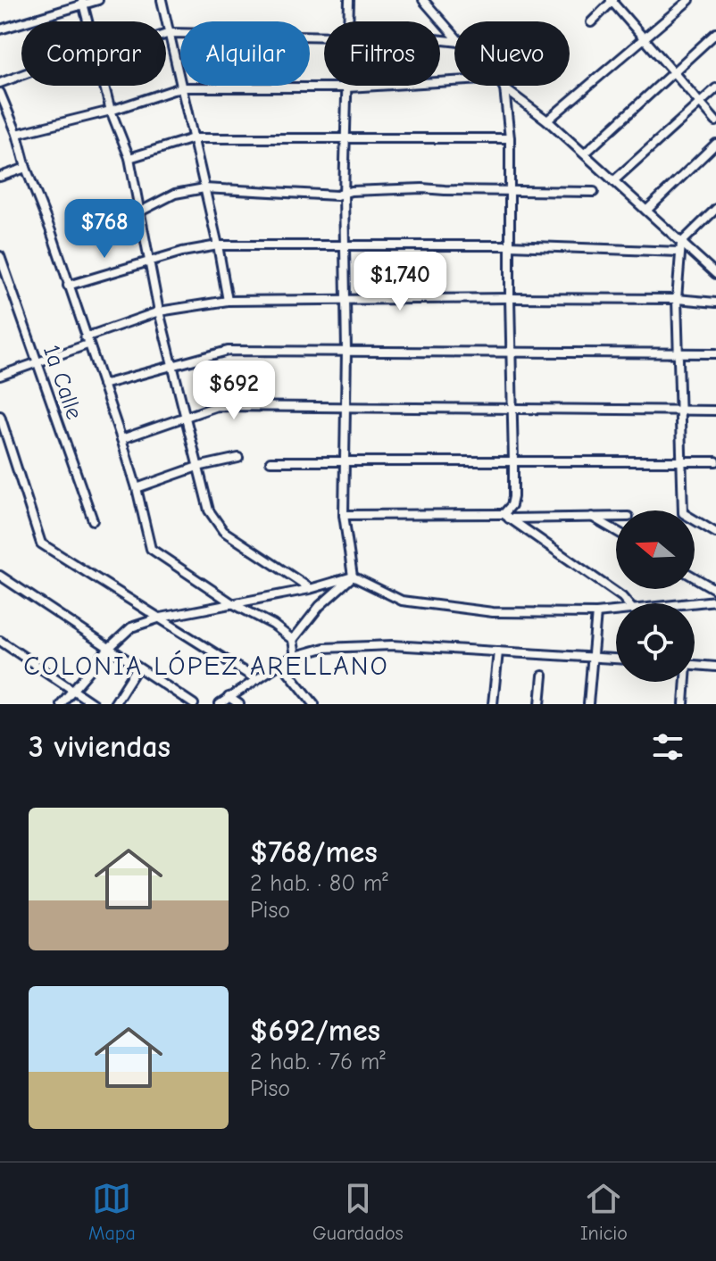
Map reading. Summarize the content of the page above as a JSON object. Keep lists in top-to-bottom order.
{
  "streets": {
    "street": ["1a Calle"]
  },
  "districts": ["COLONIA LÓPEZ ARELLANO"],
  "north": "left",
  "page": {
    "chip": [
      "Comprar",
      "Alquilar",
      "Filtros",
      "Nuevo"
    ],
    "price": ["$768", "$1,740", "$692"],
    "heading": "3 viviendas",
    "list": [
      {
        "name": "$768/mes",
        "note": "2 hab. · 80 m² · Piso"
      },
      {
        "name": "$692/mes",
        "note": "2 hab. · 76 m² · Piso"
      }
    ],
    "tabs": ["Mapa", "Guardados", "Inicio"]
  }
}
